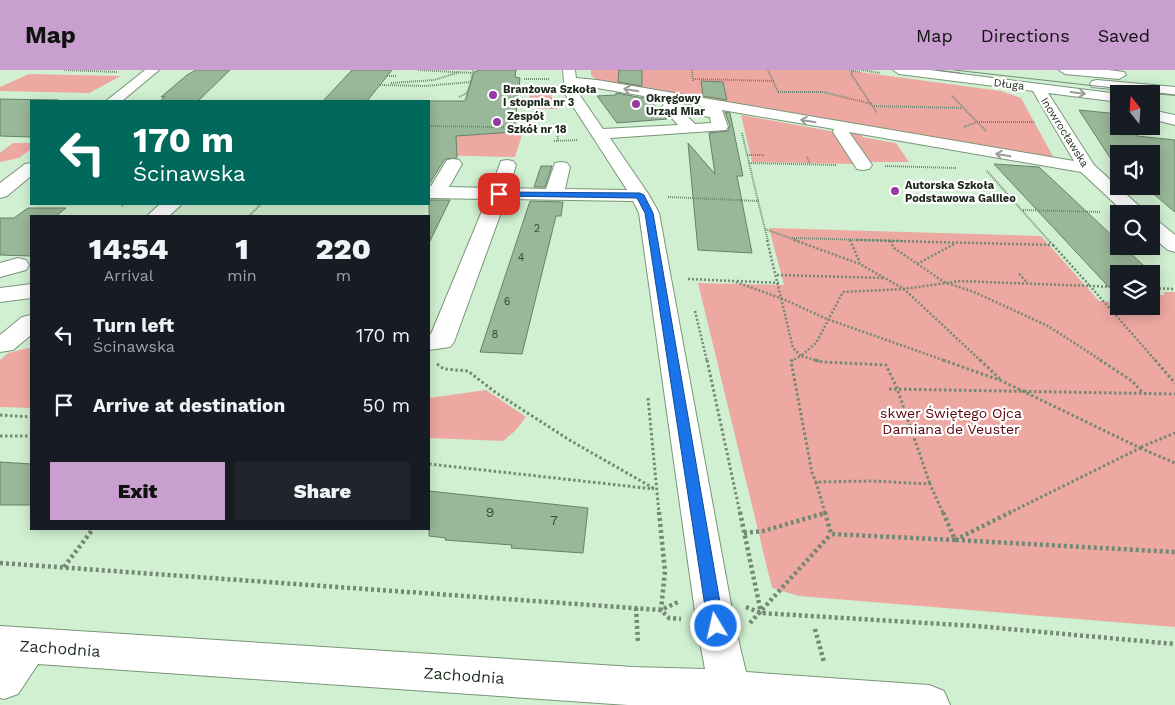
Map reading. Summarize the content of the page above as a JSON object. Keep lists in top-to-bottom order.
{
  "streets": {
    "street": ["Długa", "Inowrocławska", "Zachodnia"]
  },
  "crossings": [
    ["Długa", "Inowrocławska"]
  ],
  "parks": ["skwer Świętego Ojca Damiana de Veuster"],
  "places": [
    "Branżowa Szkoła I stopnia nr 3",
    "Okręgowy Urząd Miar",
    "Zespół Szkół nr 18",
    "Autorska Szkoła Podstawowa Galileo"
  ],
  "house_numbers": [
    "2",
    "4",
    "6",
    "8",
    "9",
    "7"
  ],
  "north": "top",
  "page": {
    "header": "Map",
    "nav": ["Map", "Directions", "Saved"],
    "turn": ["170 m", "Ścinawska"],
    "eta": [
      "14:54",
      "Arrival",
      "1",
      "min",
      "220",
      "m"
    ],
    "list": [
      {
        "name": "Turn left",
        "note": "Ścinawska",
        "value": "170 m"
      },
      {
        "name": "Arrive at destination",
        "value": "50 m"
      }
    ],
    "buttons": ["Exit", "Share"]
  }
}
